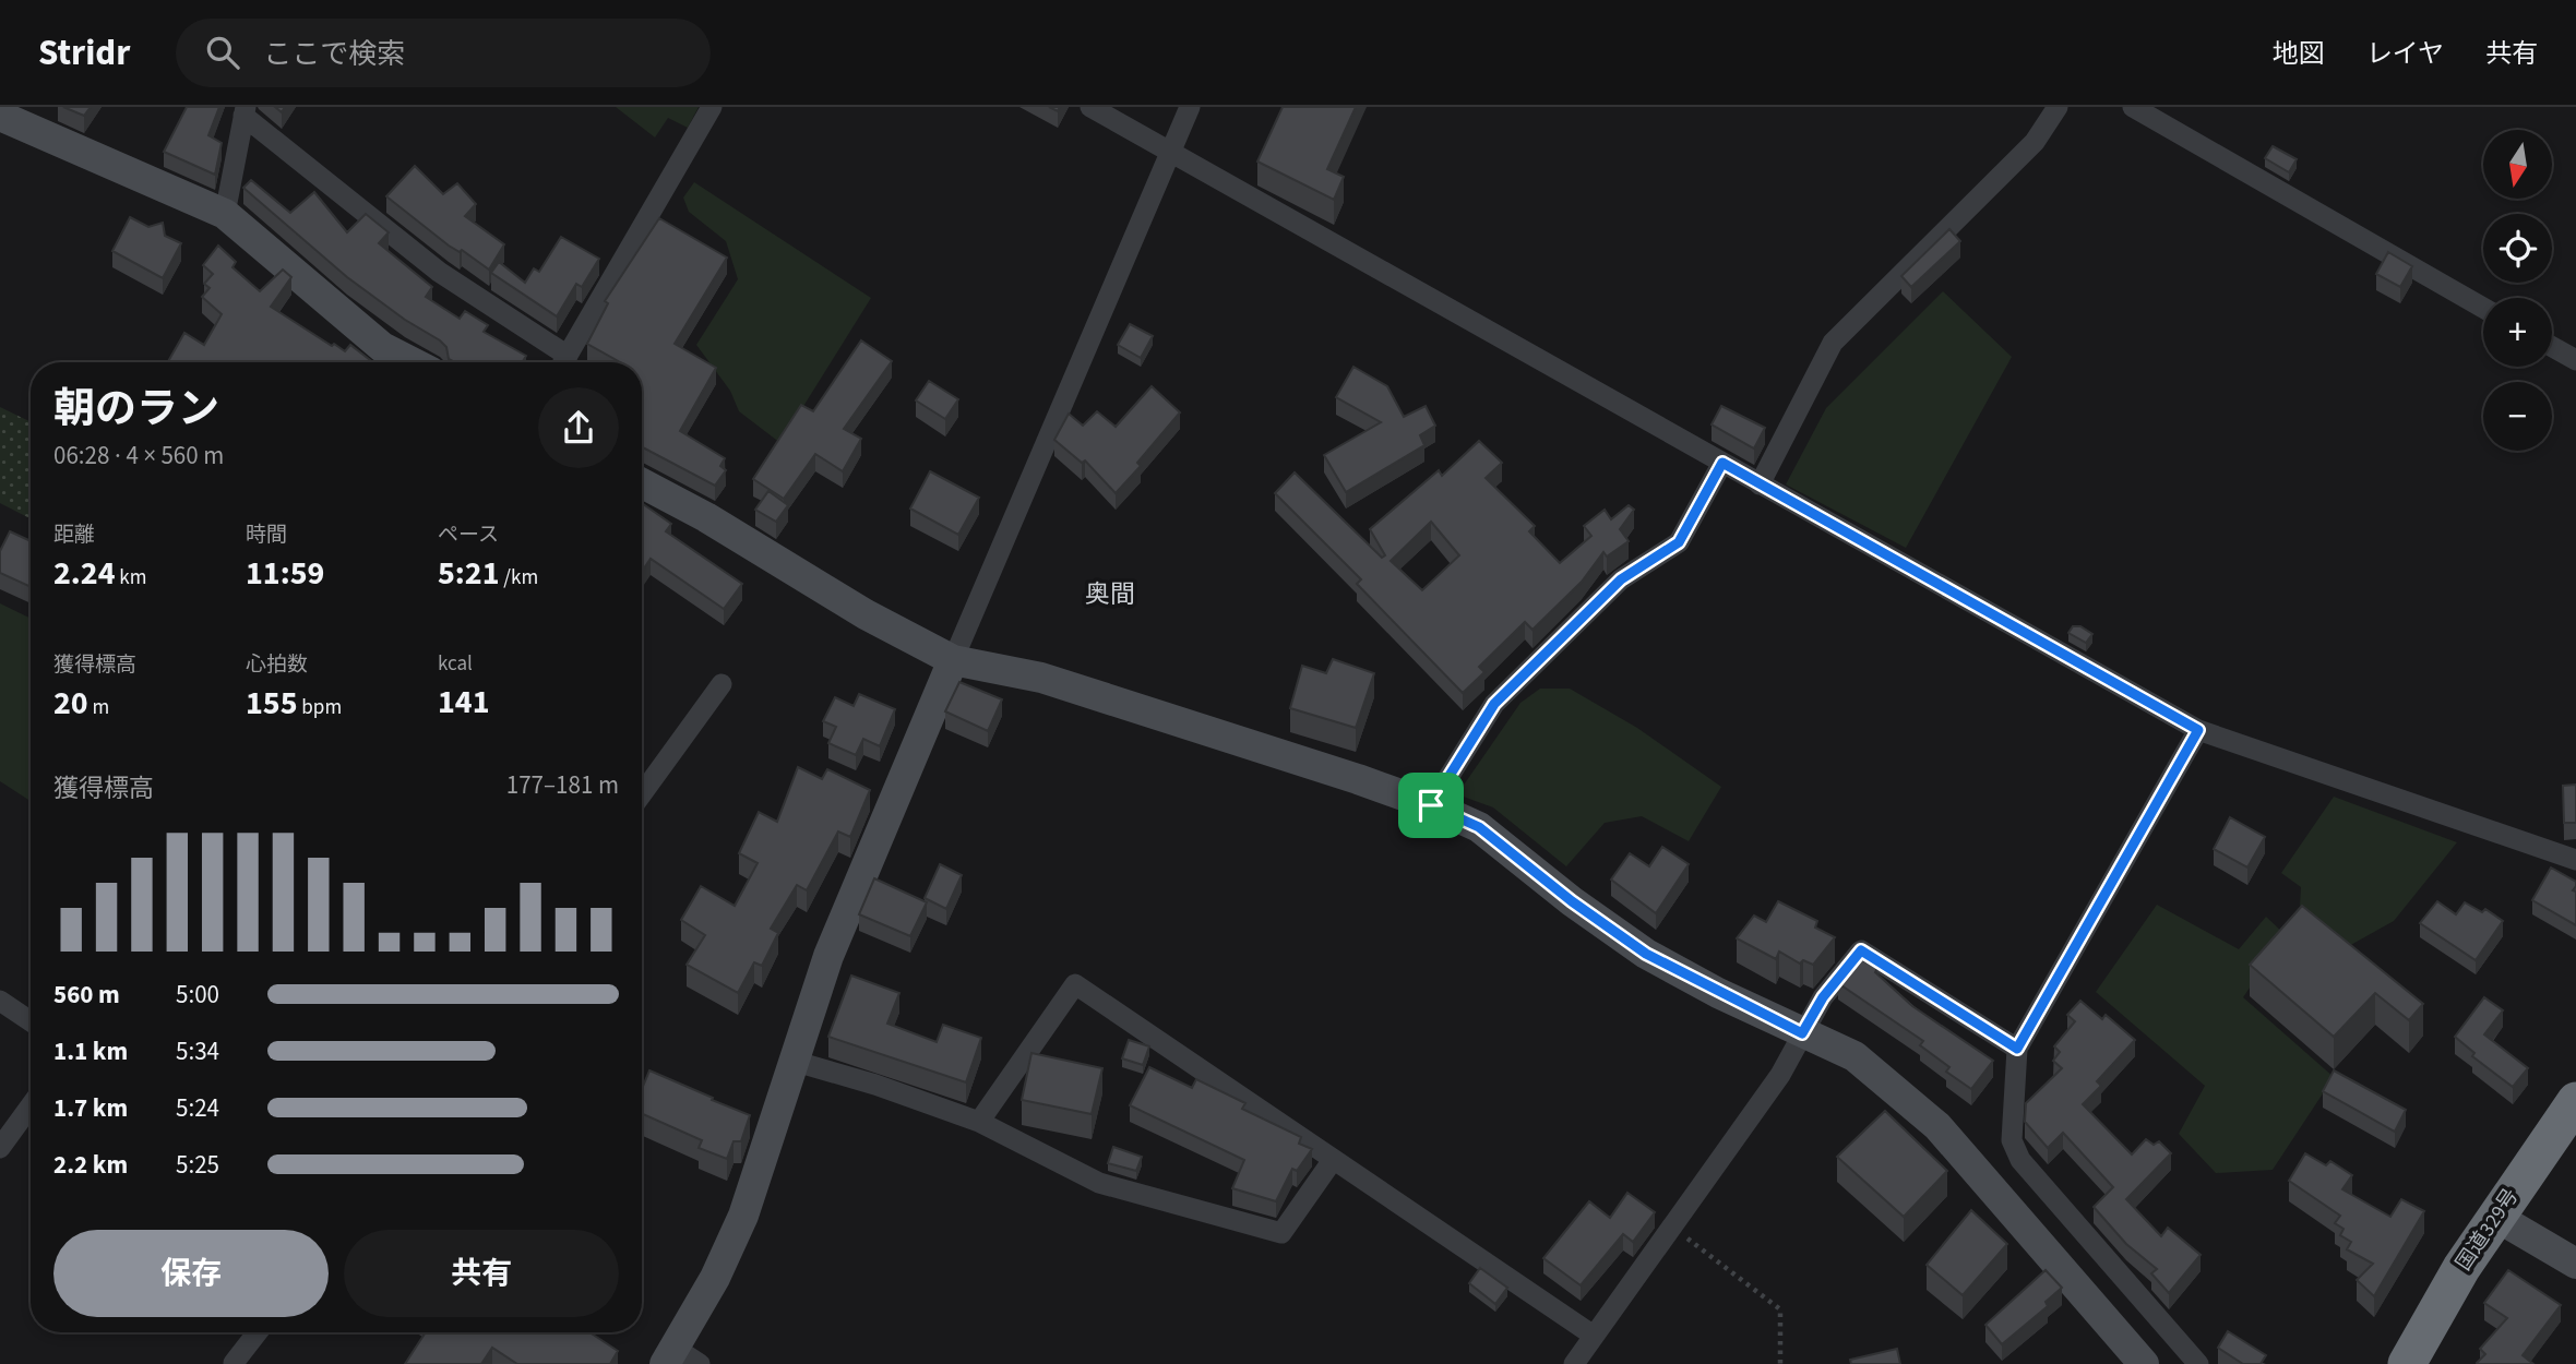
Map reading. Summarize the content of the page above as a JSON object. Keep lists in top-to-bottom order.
{
  "streets": {
    "highway": ["国道329号"]
  },
  "districts": ["奥間"],
  "north": "bottom",
  "page": {
    "header": "Stridr",
    "search": "ここで検索",
    "nav": ["地図", "レイヤ", "共有"],
    "map_buttons": ["+", "−"],
    "heading": ["朝のラン", "06:28 · 4 × 560 m"],
    "stats": [
      ["距離", "2.24 km"],
      ["時間", "11:59"],
      ["ペース", "5:21 /km"],
      ["獲得標高", "20 m"],
      ["心拍数", "155 bpm"],
      ["kcal", "141"]
    ],
    "chart": ["獲得標高", "177–181 m"],
    "list": [
      {
        "name": "560 m",
        "note": "5:00"
      },
      {
        "name": "1.1 km",
        "note": "5:34"
      },
      {
        "name": "1.7 km",
        "note": "5:24"
      },
      {
        "name": "2.2 km",
        "note": "5:25"
      }
    ],
    "buttons": ["保存", "共有"]
  }
}
